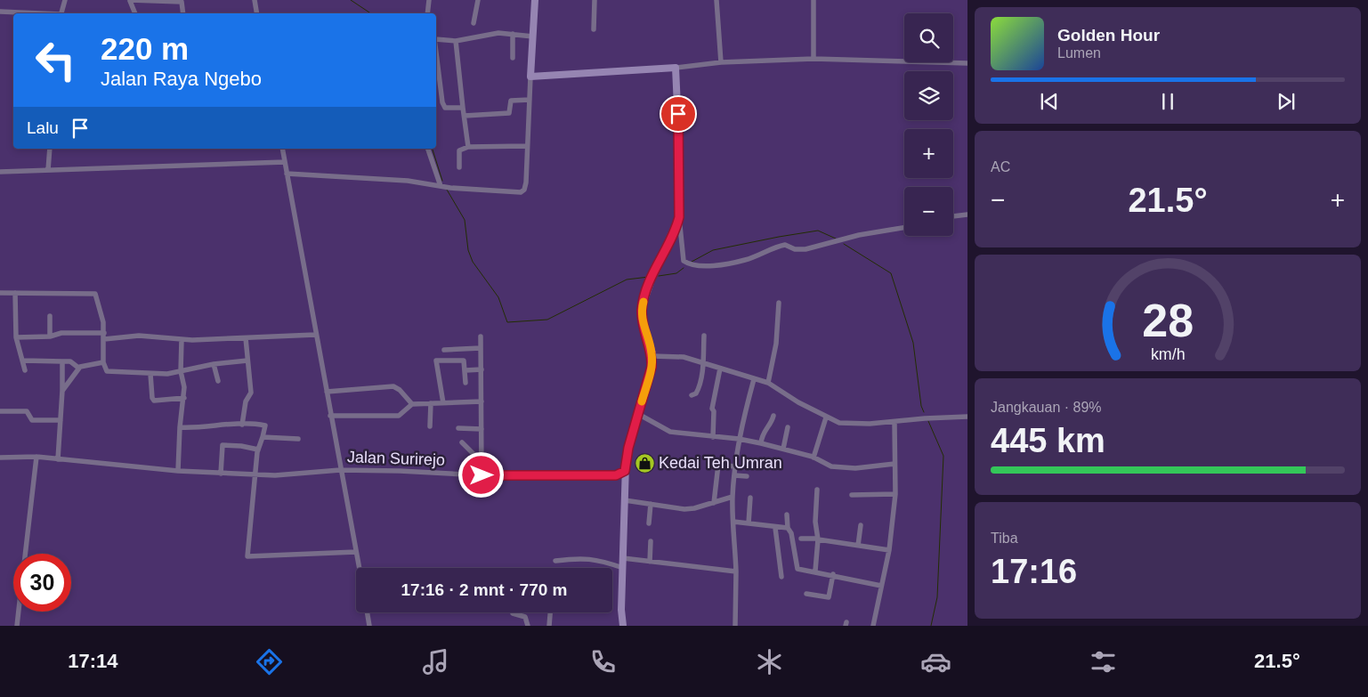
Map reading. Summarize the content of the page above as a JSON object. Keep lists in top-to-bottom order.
{
  "streets": {
    "street": ["Jalan Surirejo"]
  },
  "places": {
    "shop": ["Kedai Teh Umran"]
  },
  "page": {
    "map_buttons": ["+", "−"],
    "turn": ["220 m", "Jalan Raya Ngebo"],
    "song": ["Golden Hour", "Lumen"],
    "then": "Lalu",
    "tile": [
      "AC",
      ["Jangkauan · 89%", "445 km"],
      ["Tiba", "17:16"]
    ],
    "heat": ["−", "21.5°", "+"],
    "limit": "30",
    "trip": "17:16 · 2 mnt · 770 m",
    "tabs": ["17:14", "21.5°"],
    "gauge": ["28", "km/h"]
  }
}
